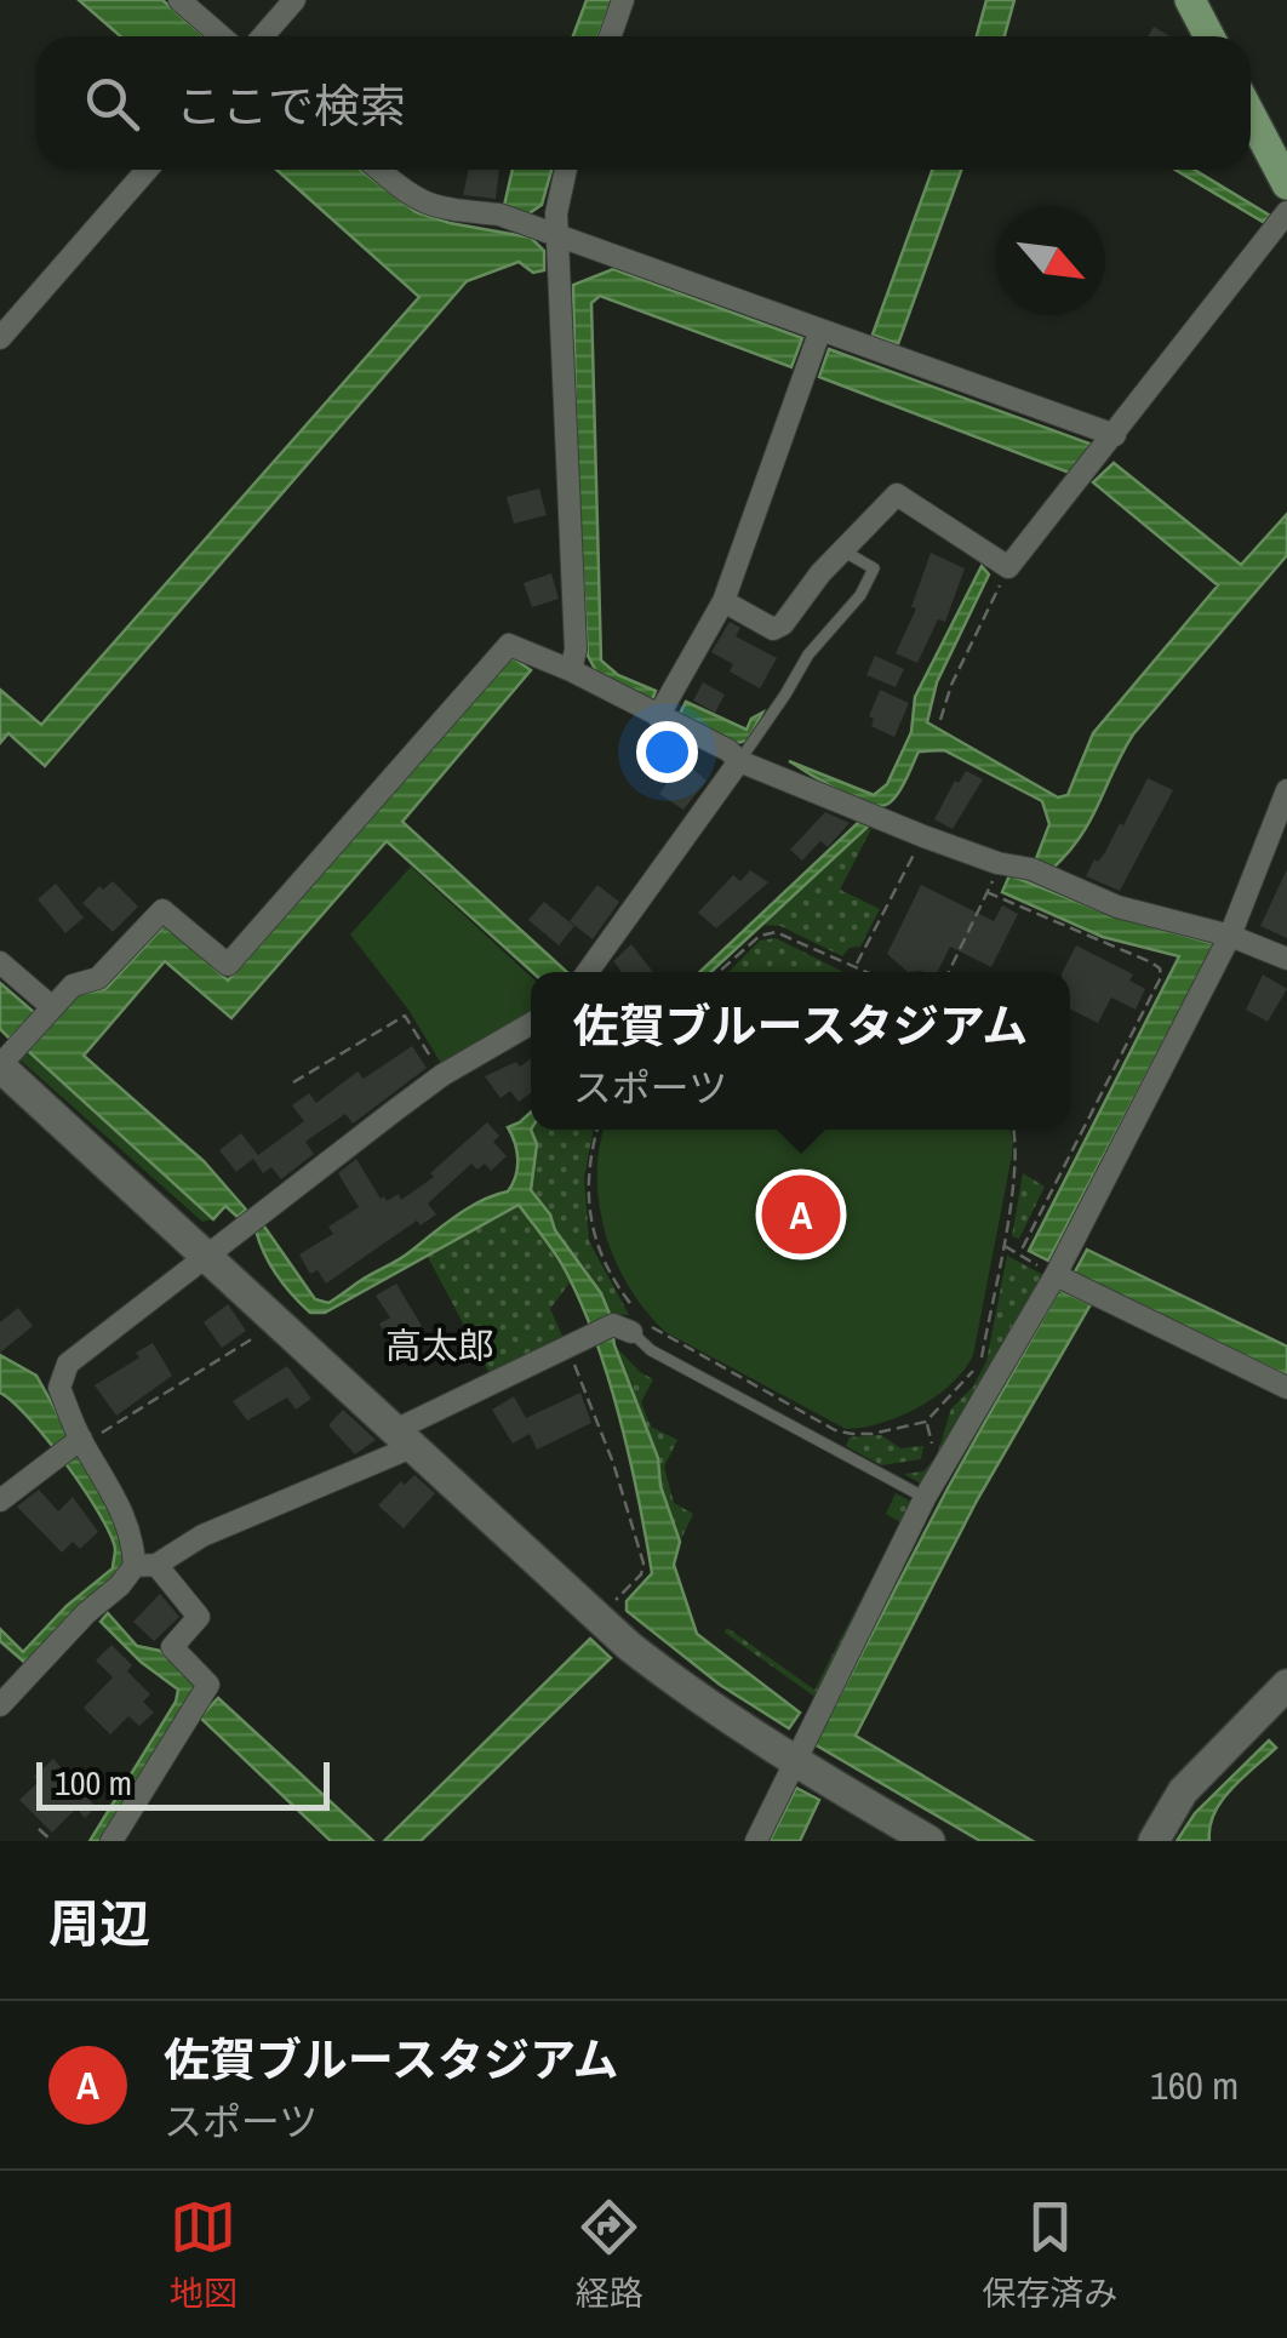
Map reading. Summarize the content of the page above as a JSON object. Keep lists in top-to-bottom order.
{
  "districts": ["高太郎"],
  "scale_bar": "100 m",
  "north": "bottom right",
  "page": {
    "search": "ここで検索",
    "popup": ["佐賀ブルースタジアム", "スポーツ"],
    "pins": "A",
    "scale": "100 m",
    "heading": "周辺",
    "list": [
      {
        "mark": "A",
        "name": "佐賀ブルースタジアム",
        "note": "スポーツ",
        "value": "160 m"
      }
    ],
    "nav": ["地図", "経路", "保存済み"]
  }
}
